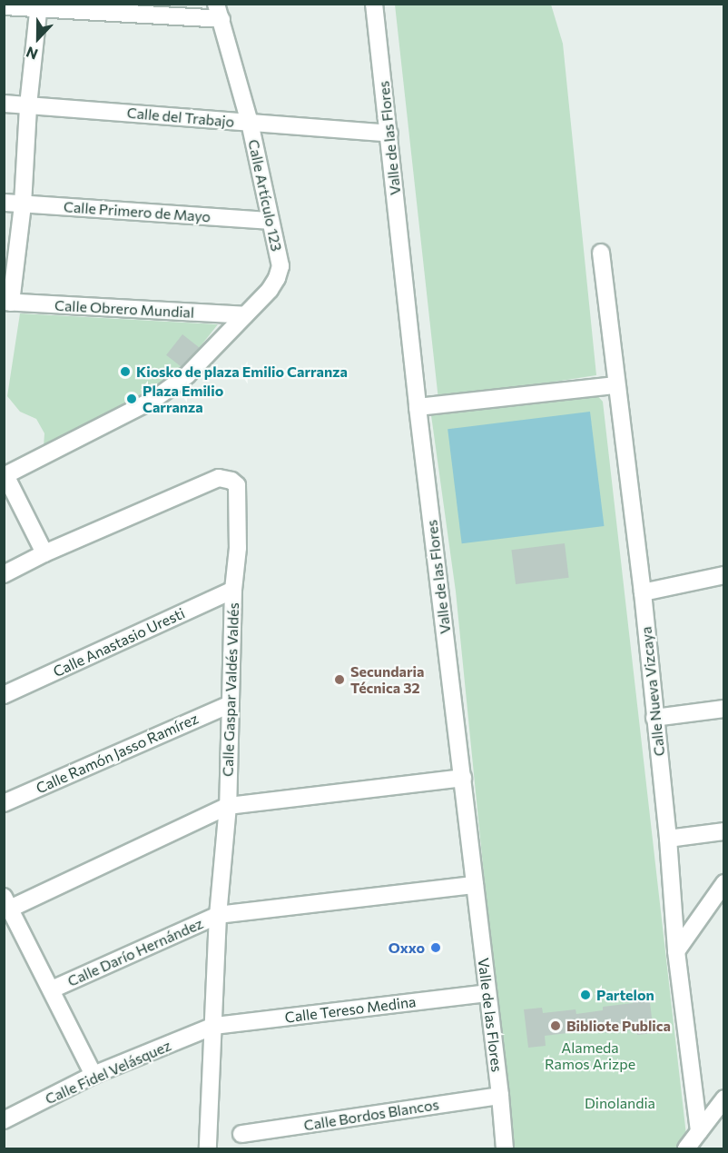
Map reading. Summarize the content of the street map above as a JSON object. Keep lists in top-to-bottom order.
{
  "streets": {
    "street": [
      "Calle del Trabajo",
      "Valle de las Flores",
      "Calle Artículo 123",
      "Calle Primero de Mayo",
      "Calle Obrero Mundial",
      "Calle Anastasio Uresti",
      "Calle Gaspar Valdés Valdés",
      "Calle Nueva Vizcaya",
      "Calle Ramón Jasso Ramírez",
      "Calle Darío Hernández",
      "Calle Tereso Medina",
      "Calle Fidel Velásquez",
      "Calle Bordos Blancos"
    ]
  },
  "crossings": [
    ["Calle del Trabajo", "Valle de las Flores"],
    ["Calle del Trabajo", "Calle Artículo 123"],
    ["Valle de las Flores", "Calle Darío Hernández"],
    ["Valle de las Flores", "Calle Tereso Medina"],
    ["Valle de las Flores", "Calle Bordos Blancos"],
    ["Calle Artículo 123", "Calle Primero de Mayo"],
    ["Calle Artículo 123", "Calle Obrero Mundial"],
    ["Calle Anastasio Uresti", "Calle Gaspar Valdés Valdés"],
    ["Calle Gaspar Valdés Valdés", "Calle Ramón Jasso Ramírez"],
    ["Calle Gaspar Valdés Valdés", "Calle Darío Hernández"],
    ["Calle Gaspar Valdés Valdés", "Calle Tereso Medina"],
    ["Calle Gaspar Valdés Valdés", "Calle Fidel Velásquez"],
    ["Calle Tereso Medina", "Calle Fidel Velásquez"]
  ],
  "parks": ["Alameda Ramos Arizpe", "Dinolandia"],
  "places": [
    "Kiosko de plaza Emilio Carranza",
    "Plaza Emilio Carranza",
    "Secundaria Técnica 32",
    "Oxxo",
    "Partelon",
    "Bibliote Publica"
  ],
  "north": "bottom"
}
